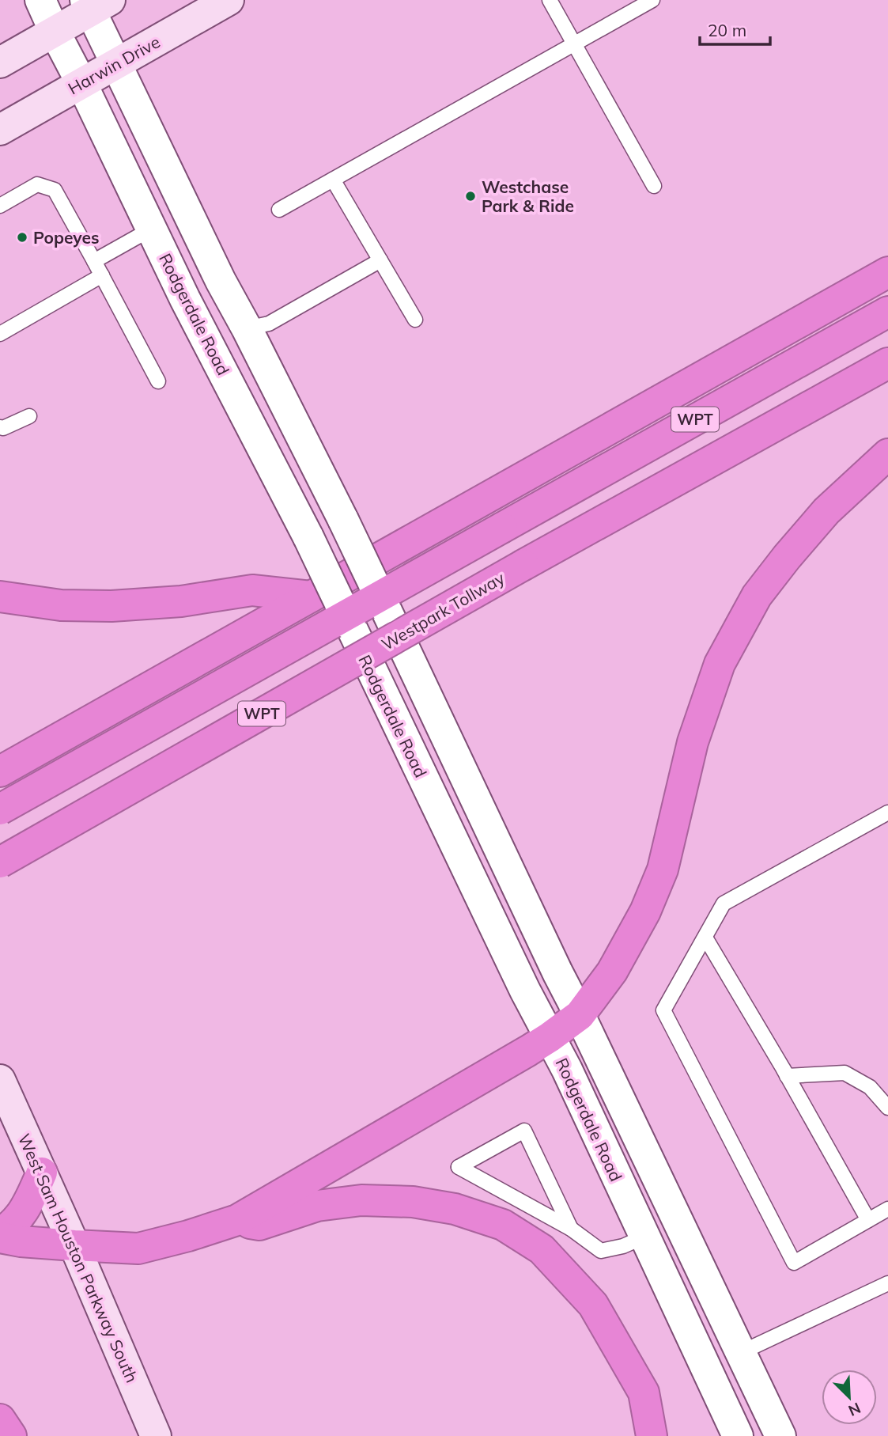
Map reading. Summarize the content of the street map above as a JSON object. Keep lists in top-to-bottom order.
{
  "streets": {
    "highway": ["WPT", "Westpark Tollway"],
    "main road": ["Harwin Drive", "West Sam Houston Parkway South"],
    "street": ["Rodgerdale Road"]
  },
  "crossings": [
    ["Harwin Drive", "Rodgerdale Road"]
  ],
  "places": ["Westchase Park & Ride", "Popeyes"],
  "scale_bar": "20 m",
  "north": "bottom right"
}
